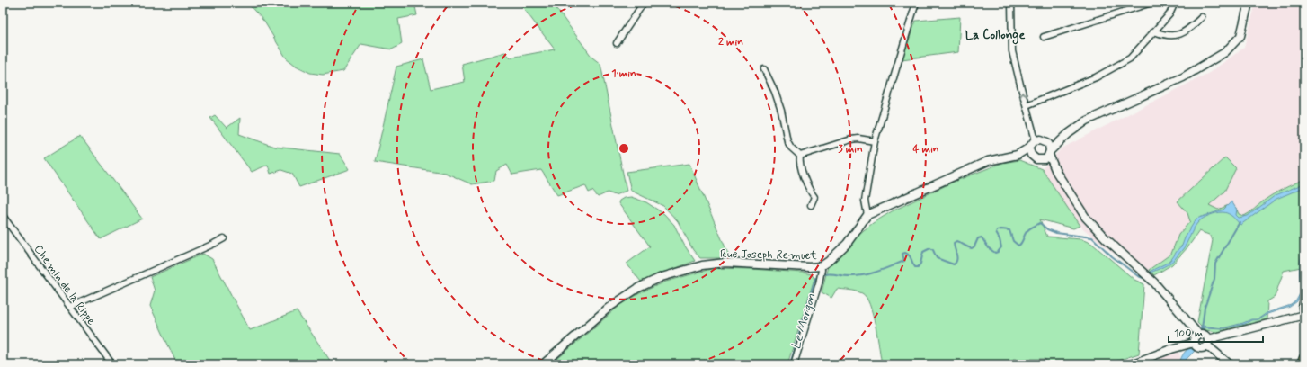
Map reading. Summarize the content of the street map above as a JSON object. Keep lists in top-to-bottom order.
{
  "streets": {
    "street": ["Rue Joseph Remuet", "Chemin de la Rippe"]
  },
  "districts": ["La Collonge"],
  "water": ["Le Morgon"],
  "scale_bar": "100 m",
  "rings": [
    "2 min",
    "1 min",
    "3 min",
    "4 min"
  ]
}
